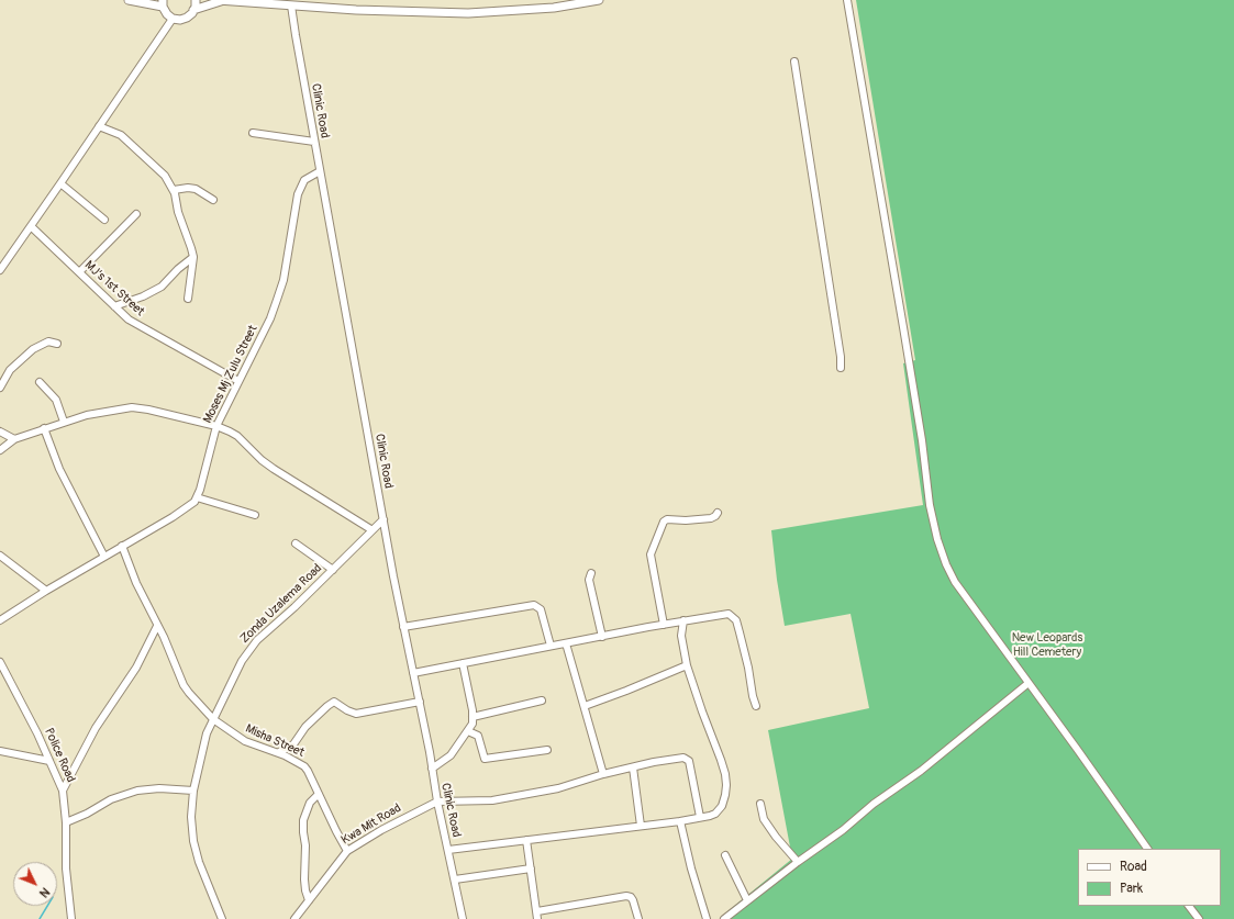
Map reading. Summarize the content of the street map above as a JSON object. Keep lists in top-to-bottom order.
{
  "streets": {
    "street": [
      "Clinic Road",
      "MJ’s 1st Street",
      "Moses Mj Zulu Street",
      "Zonda Uzalema Road",
      "Misha Street",
      "Police Road",
      "Kwa Mit Road"
    ]
  },
  "crossings": [
    ["Clinic Road", "Moses Mj Zulu Street"],
    ["Clinic Road", "Zonda Uzalema Road"],
    ["Clinic Road", "Kwa Mit Road"],
    ["MJ’s 1st Street", "Moses Mj Zulu Street"],
    ["Zonda Uzalema Road", "Misha Street"],
    ["Misha Street", "Kwa Mit Road"]
  ],
  "parks": ["New Leopards Hill Cemetery"],
  "legend": ["Road", "Park"],
  "north": "bottom right"
}
